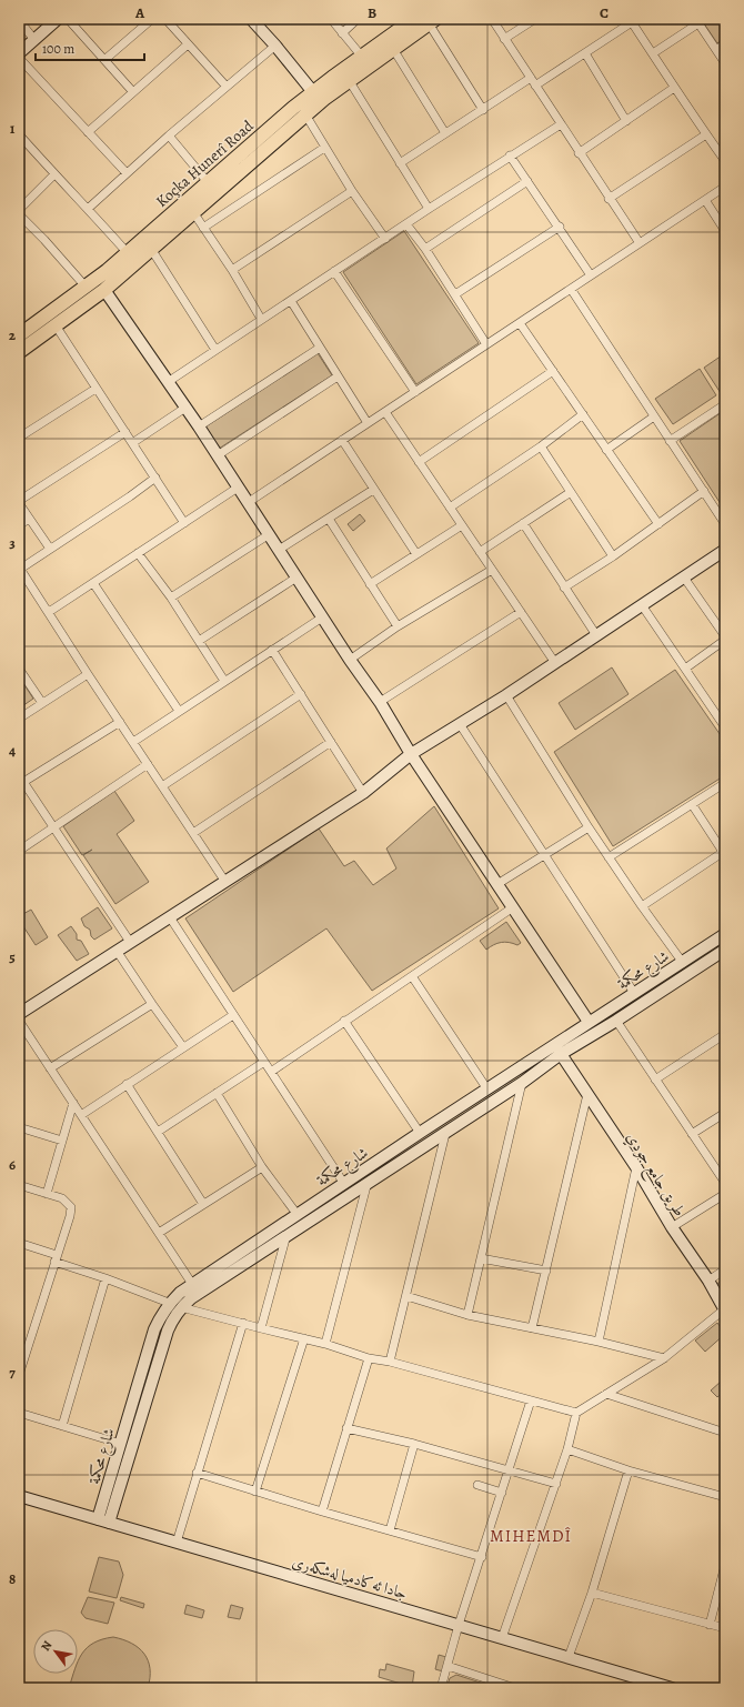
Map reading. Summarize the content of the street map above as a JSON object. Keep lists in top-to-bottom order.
{
  "streets": {
    "main road": [
      "Koçka Hunerî Road",
      "شارع محكمة",
      "طريق جامع جودي",
      "جادا ئه‌كادميا له‌شكه‌رى"
    ]
  },
  "crossings": [
    ["شارع محكمة", "طريق جامع جودي"],
    ["شارع محكمة", "جادا ئه‌كادميا له‌شكه‌رى"]
  ],
  "districts": ["MIHEMDÎ"],
  "scale_bar": "100 m",
  "north": "top left",
  "grid": {
    "columns": ["A", "B", "C"],
    "rows": [
      "1",
      "2",
      "3",
      "4",
      "5",
      "6",
      "7",
      "8"
    ]
  }
}
